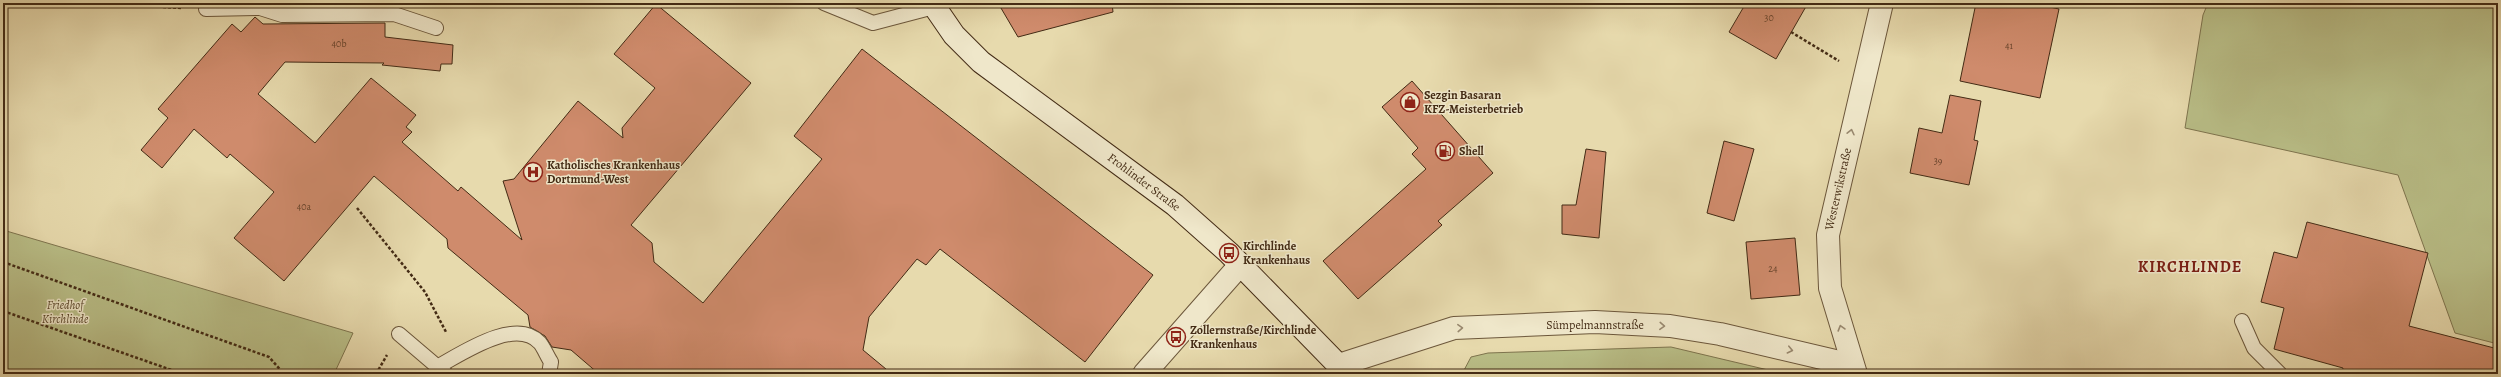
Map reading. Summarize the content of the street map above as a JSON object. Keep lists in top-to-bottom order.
{
  "streets": {
    "street": ["Frohlinder Straße", "Westerwikstraße", "Sümpelmannstraße"]
  },
  "crossings": [
    ["Frohlinder Straße", "Sümpelmannstraße"],
    ["Westerwikstraße", "Sümpelmannstraße"]
  ],
  "one_way": ["Westerwikstraße", "Sümpelmannstraße"],
  "districts": ["KIRCHLINDE"],
  "parks": ["Friedhof Kirchlinde"],
  "places": {
    "shop": ["Sezgin Basaran KFZ-Meisterbetrieb"],
    "fuel station": ["Shell"],
    "hospital": ["Katholisches Krankenhaus Dortmund-West"],
    "bus stop": ["Kirchlinde Krankenhaus", "Zollernstraße/Kirchlinde Krankenhaus"]
  },
  "house_numbers": [
    "30",
    "40b",
    "41",
    "39",
    "40a",
    "24"
  ]
}
